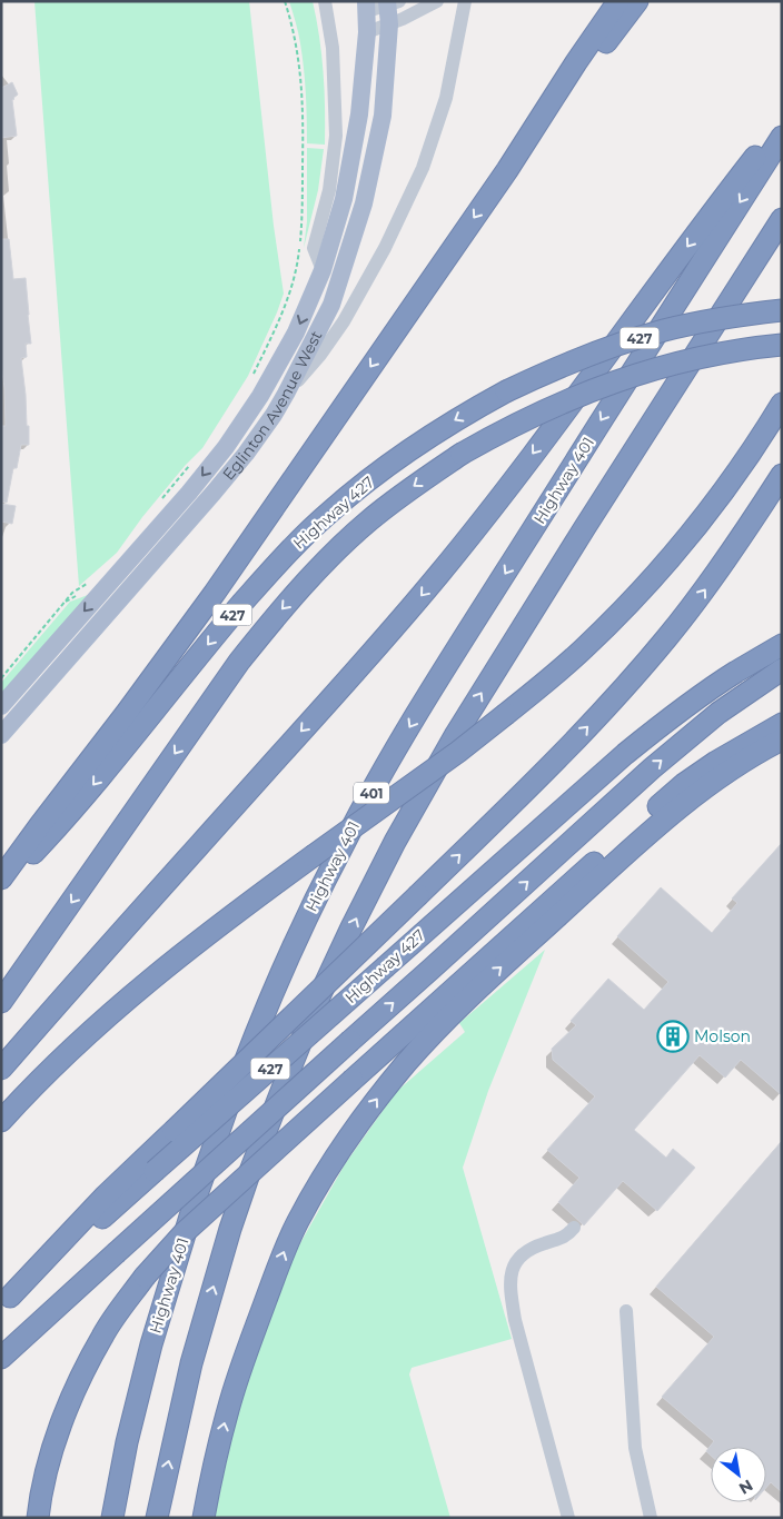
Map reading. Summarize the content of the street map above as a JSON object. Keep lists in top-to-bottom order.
{
  "streets": {
    "highway": [
      "427",
      "Highway 401",
      "Highway 427",
      "401"
    ],
    "main road": ["Eglinton Avenue West"]
  },
  "places": {
    "building": ["Molson"]
  },
  "north": "bottom right"
}
